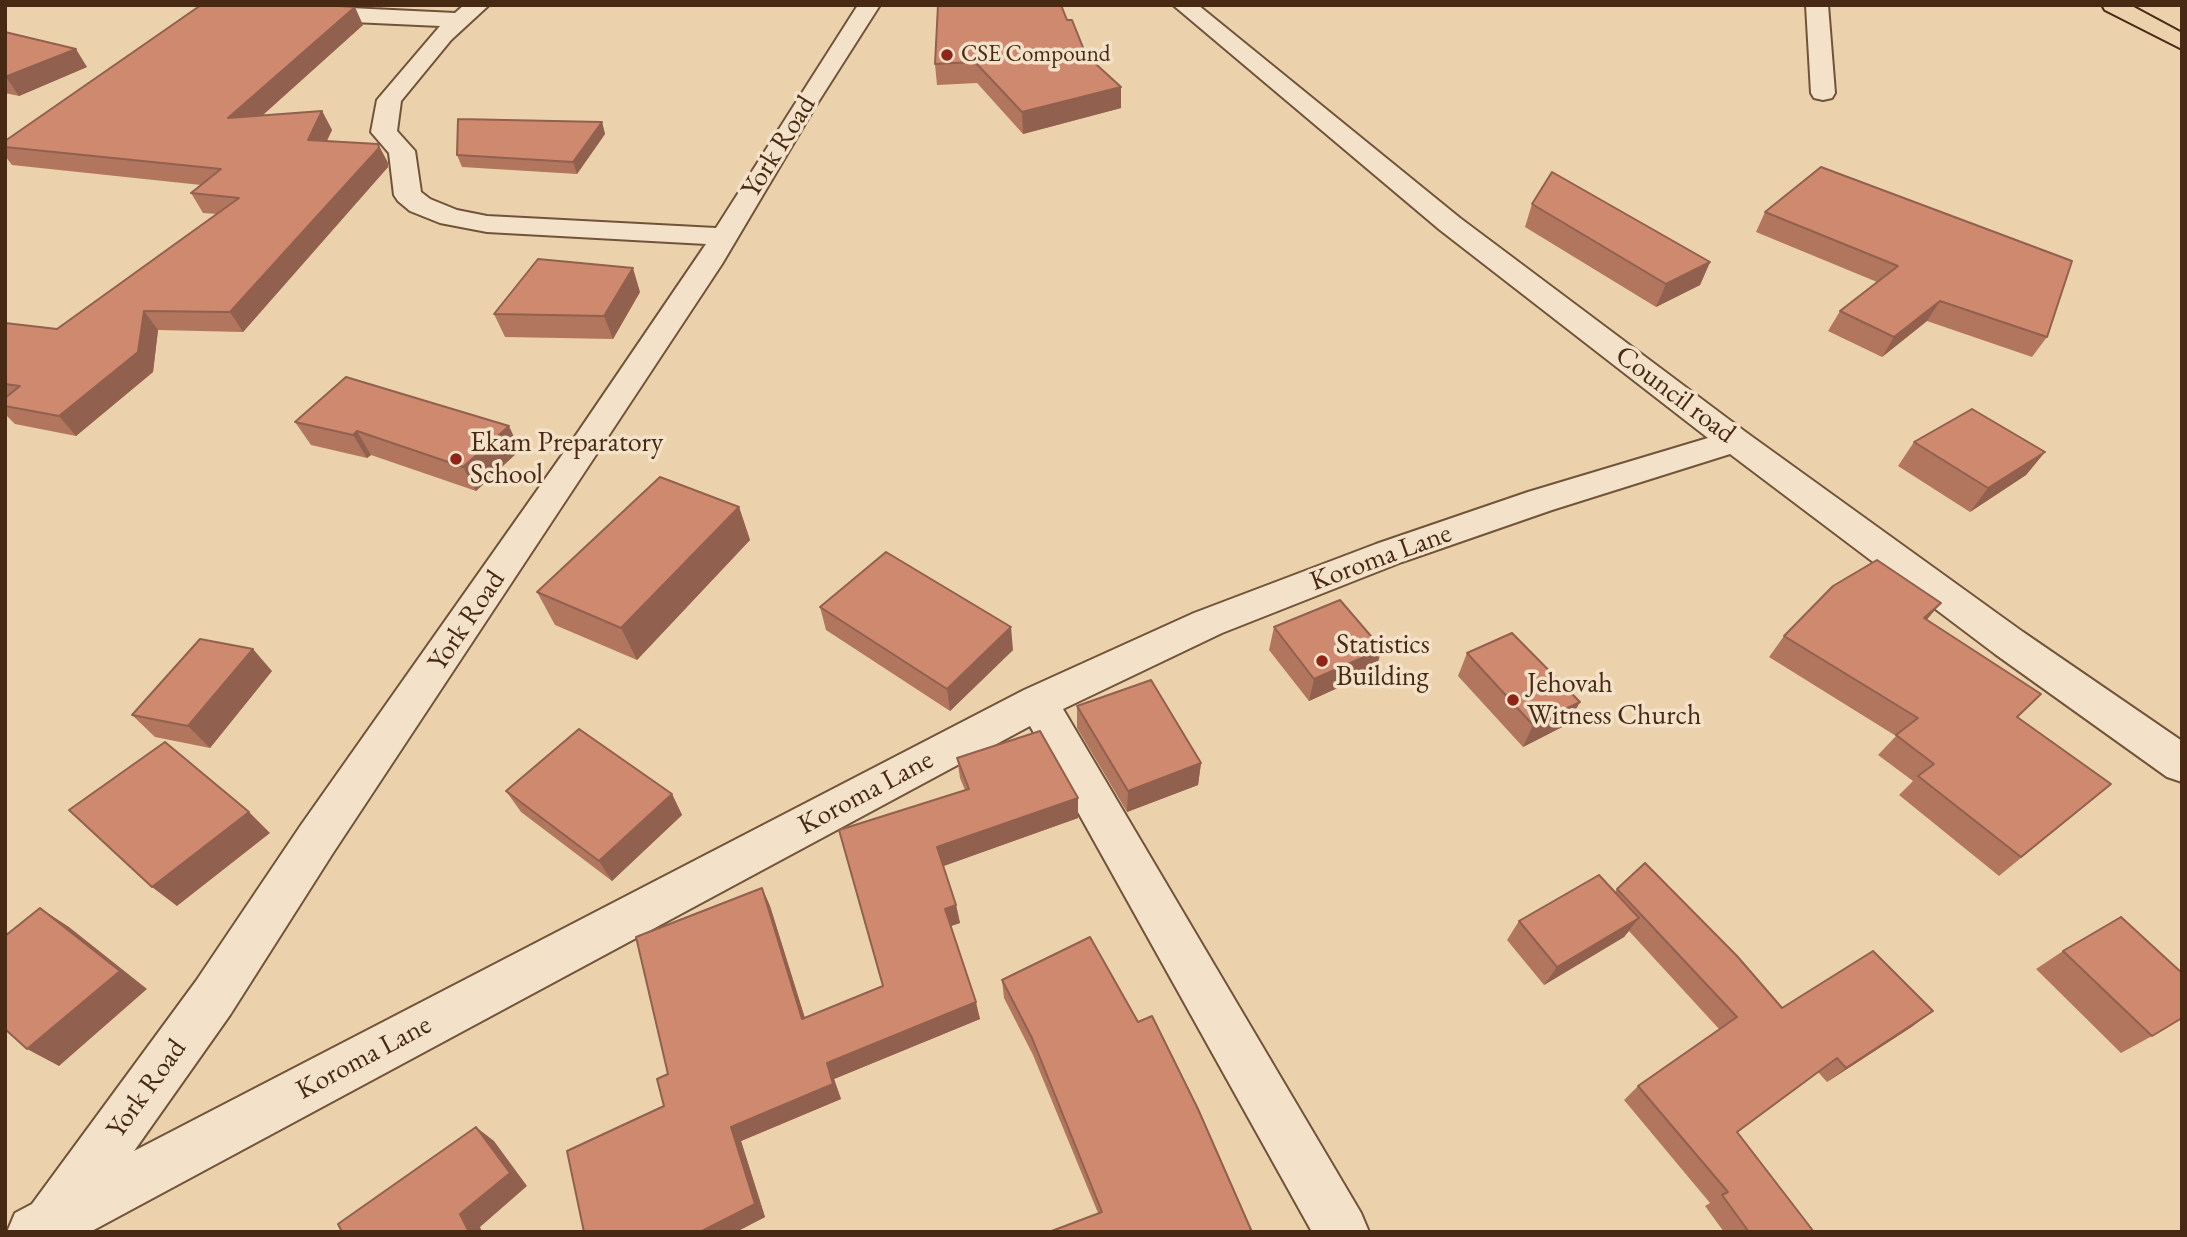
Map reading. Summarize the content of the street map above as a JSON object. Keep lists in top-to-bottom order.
{
  "streets": {
    "street": ["York Road", "Council road", "Koroma Lane"]
  },
  "crossings": [
    ["York Road", "Koroma Lane"],
    ["Council road", "Koroma Lane"]
  ],
  "places": [
    "CSE Compound",
    "Ekam Preparatory School",
    "Statistics Building",
    "Jehovah Witness Church"
  ]
}
